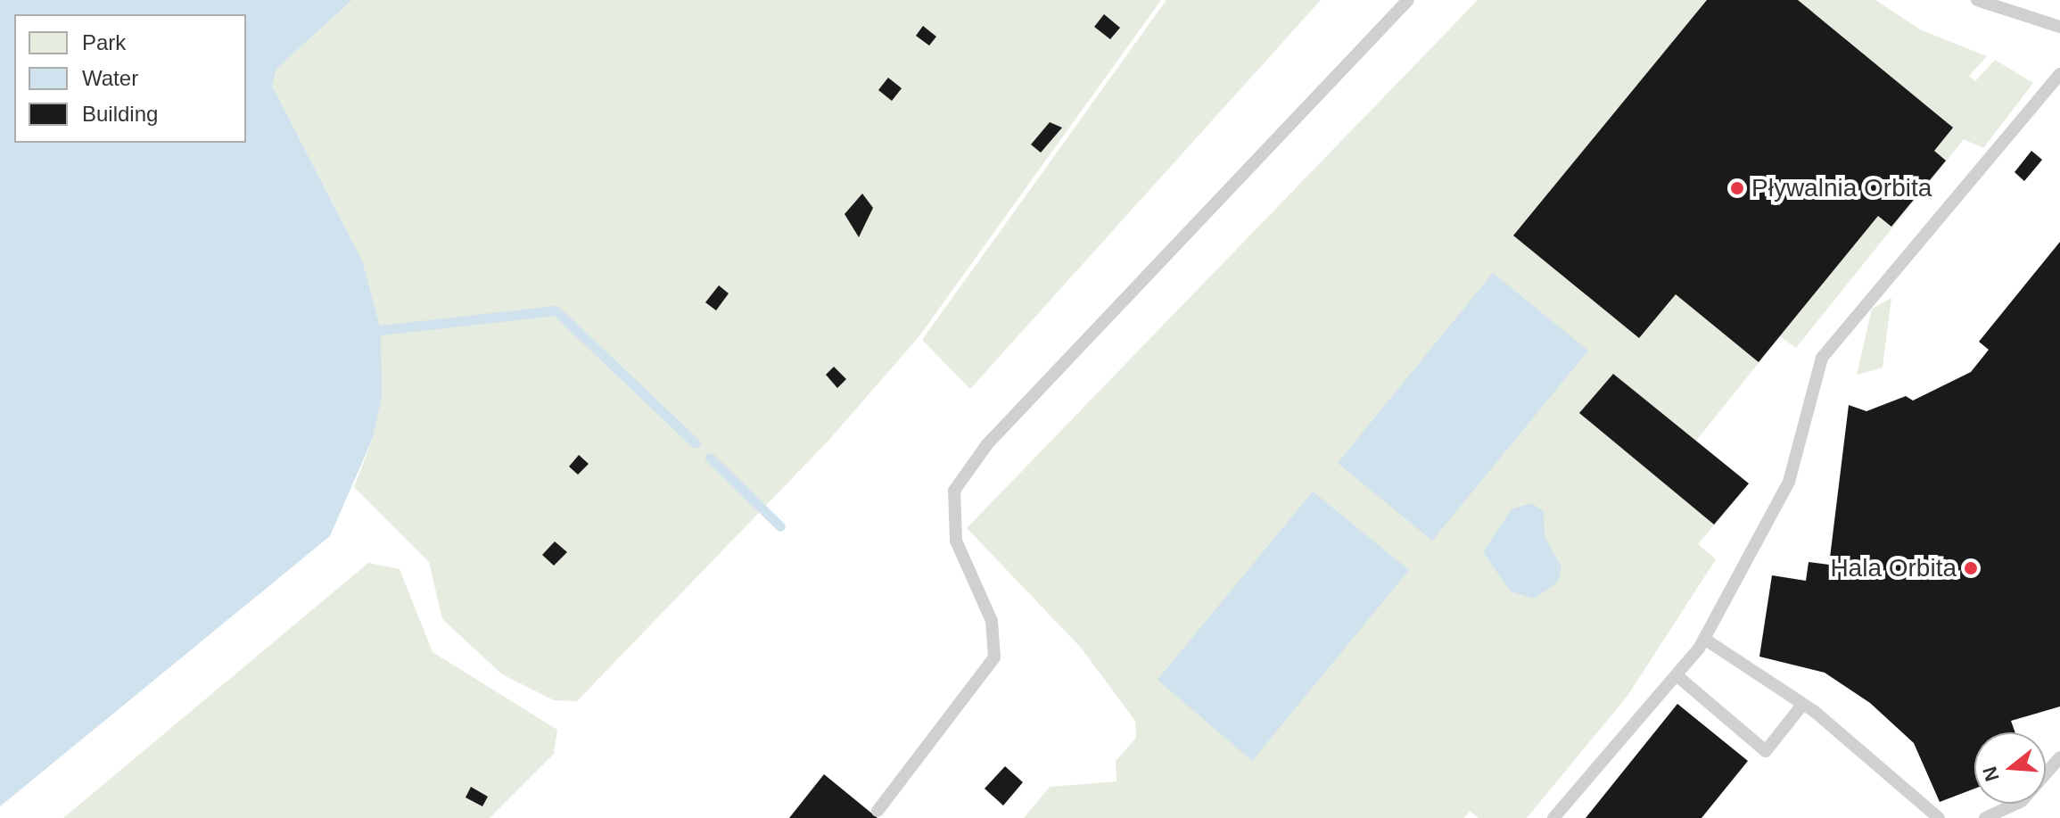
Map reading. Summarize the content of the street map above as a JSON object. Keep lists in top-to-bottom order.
{
  "places": ["Pływalnia Orbita", "Hala Orbita"],
  "legend": ["Park", "Water", "Building"],
  "north": "left"
}
